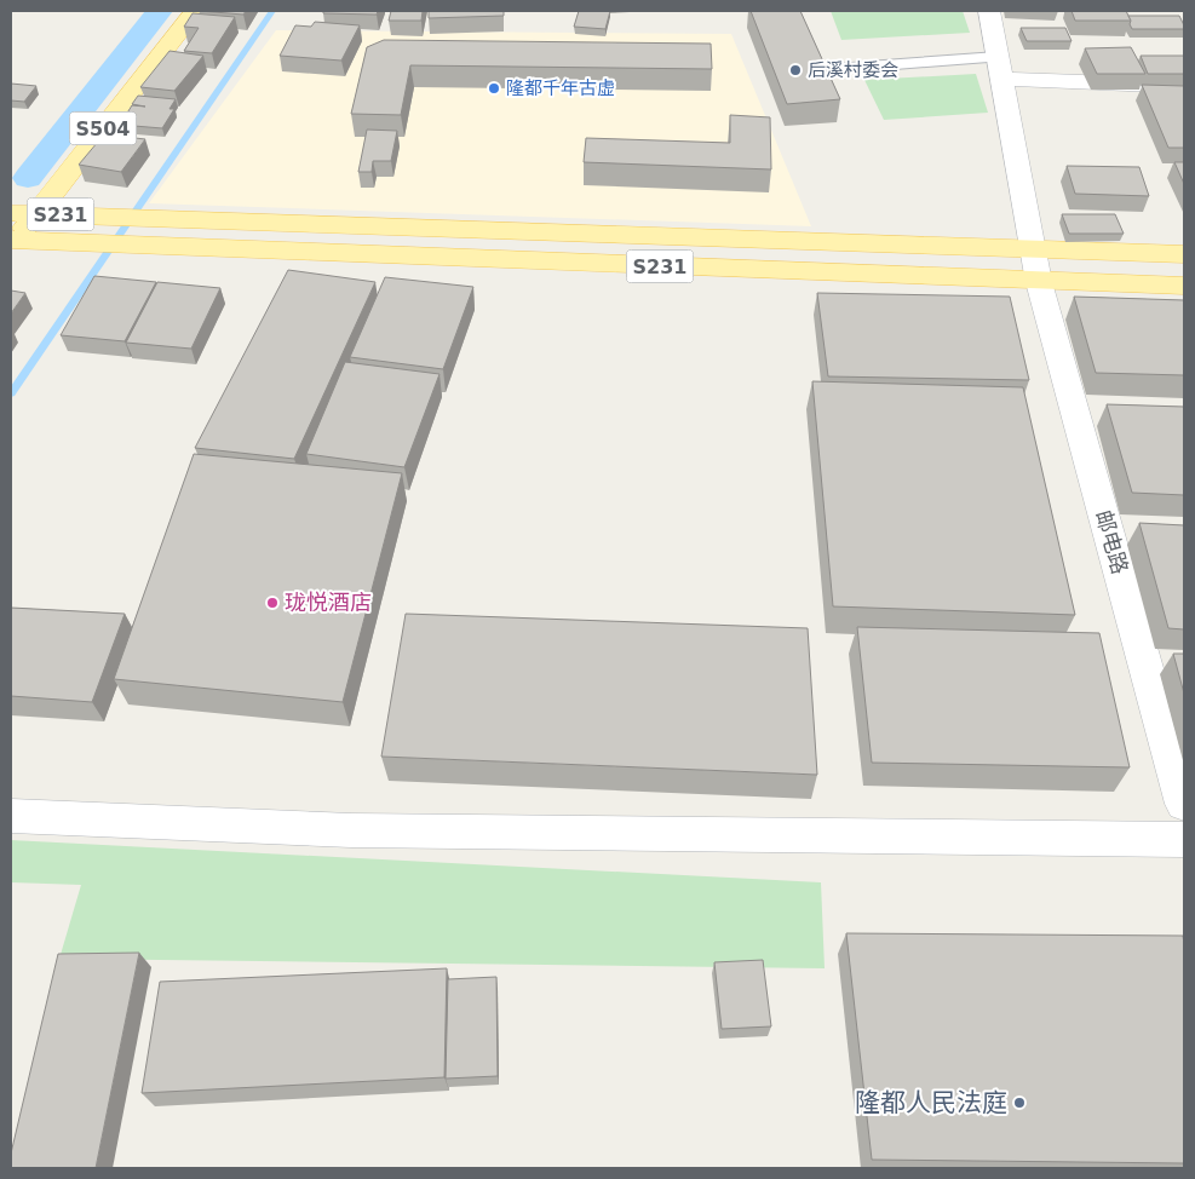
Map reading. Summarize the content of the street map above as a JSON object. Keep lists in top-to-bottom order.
{
  "streets": {
    "main road": ["S504", "S231"],
    "street": ["邮电路"]
  },
  "crossings": [
    ["S504", "S231"],
    ["S231", "邮电路"]
  ],
  "places": [
    "后溪村委会",
    "隆都千年古虚",
    "珑悦酒店",
    "隆都人民法庭"
  ]
}
